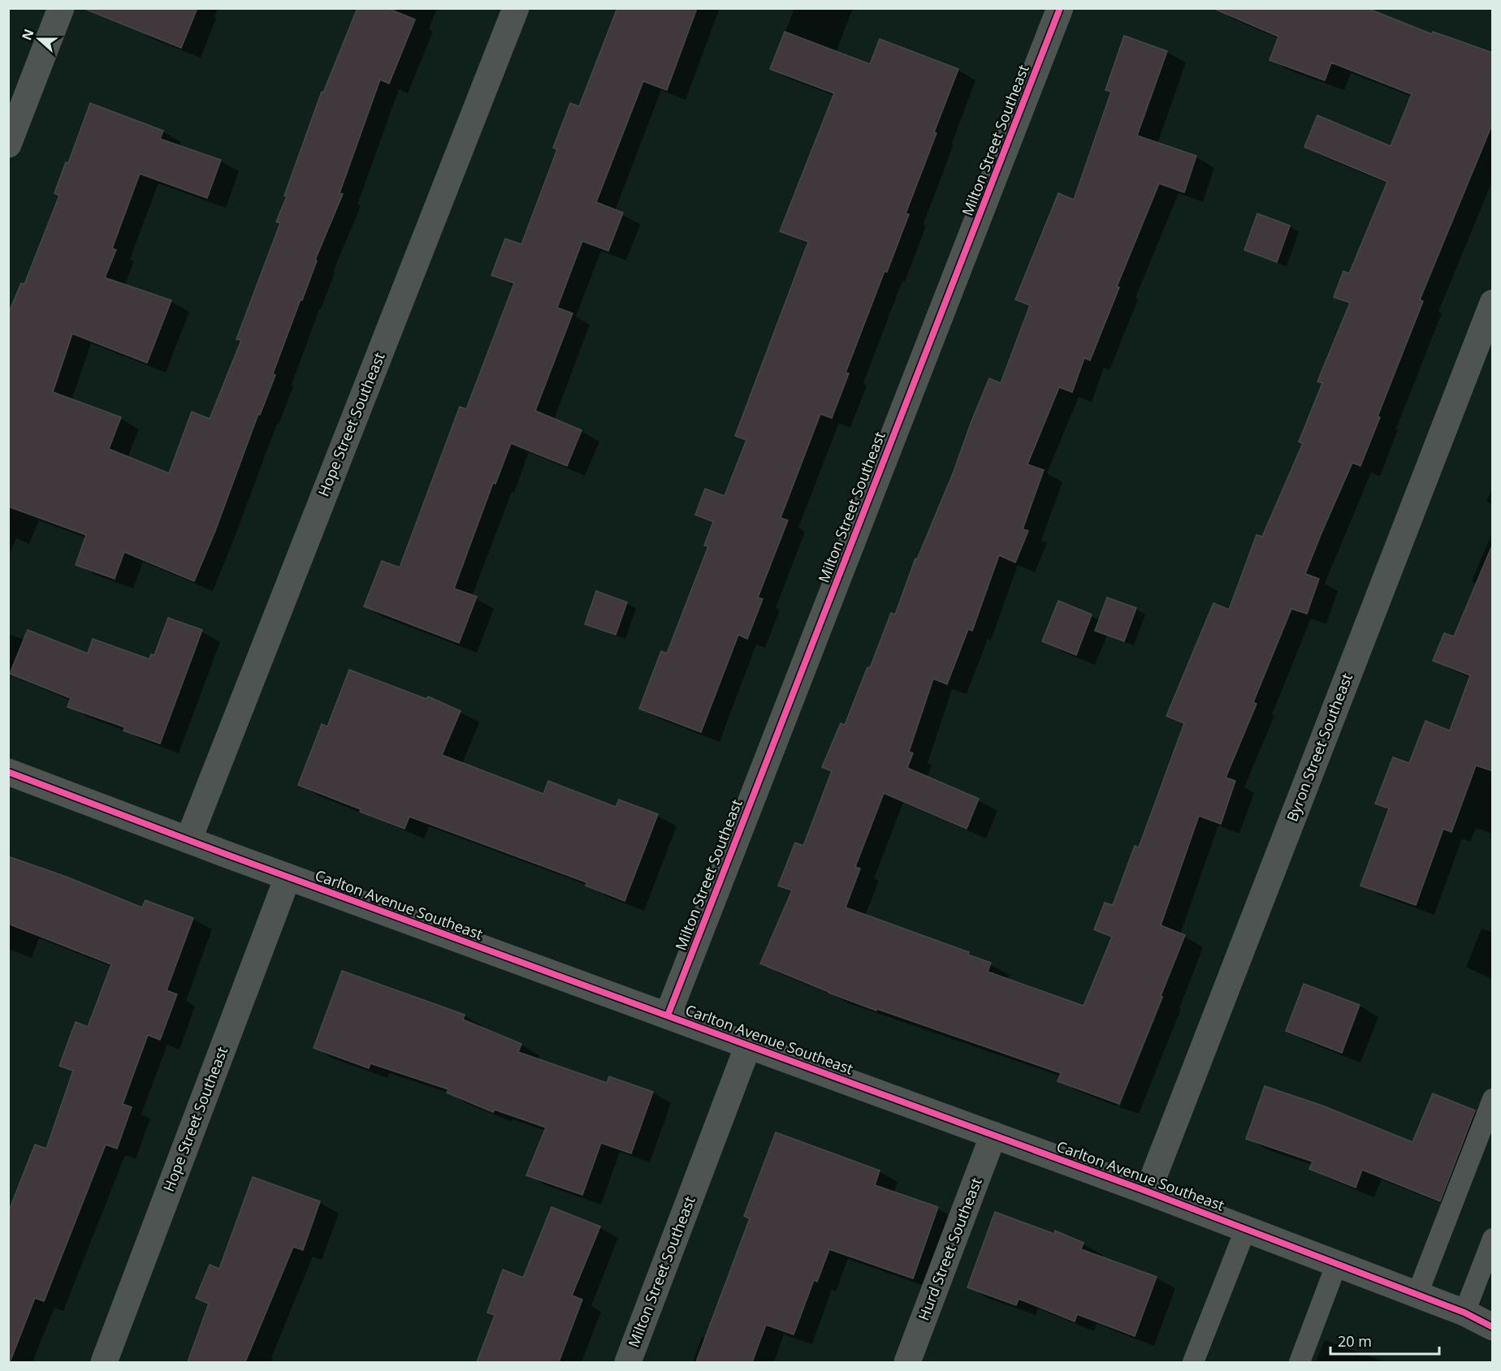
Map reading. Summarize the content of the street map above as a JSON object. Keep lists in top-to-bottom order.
{
  "streets": {
    "street": [
      "Milton Street Southeast",
      "Hope Street Southeast",
      "Byron Street Southeast",
      "Carlton Avenue Southeast",
      "Hurd Street Southeast"
    ]
  },
  "crossings": [
    ["Milton Street Southeast", "Carlton Avenue Southeast"],
    ["Hope Street Southeast", "Carlton Avenue Southeast"],
    ["Byron Street Southeast", "Carlton Avenue Southeast"],
    ["Carlton Avenue Southeast", "Hurd Street Southeast"]
  ],
  "scale_bar": "20 m",
  "north": "left"
}
